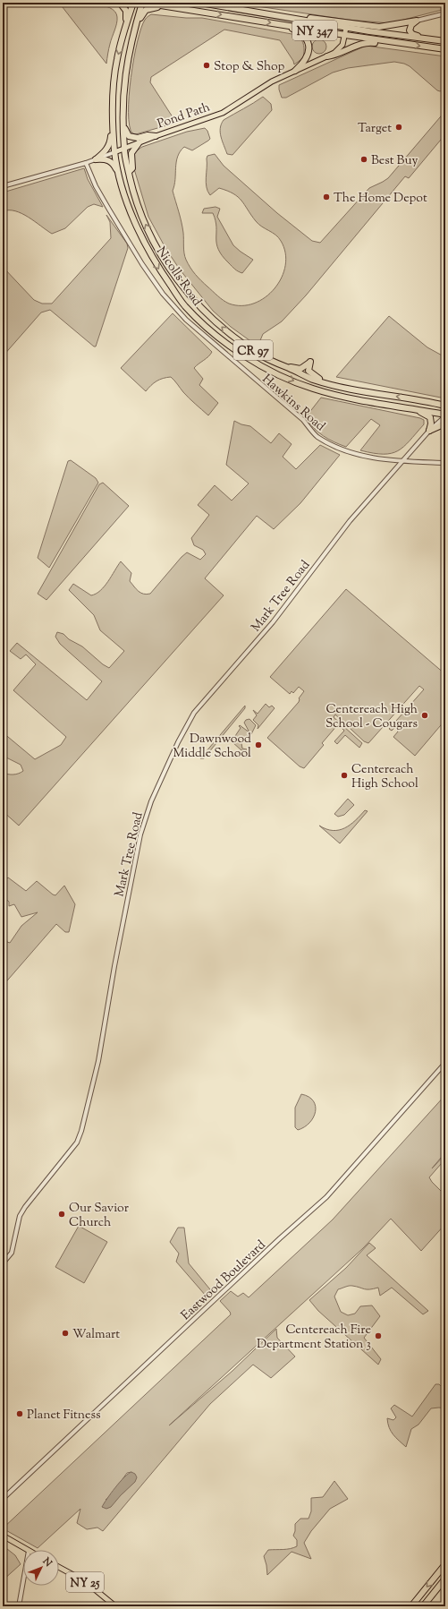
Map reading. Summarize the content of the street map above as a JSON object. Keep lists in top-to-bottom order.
{
  "streets": {
    "highway": ["NY 347", "Nicolls Road", "CR 97"],
    "main road": ["Pond Path", "NY 25"],
    "street": ["Hawkins Road", "Mark Tree Road", "Eastwood Boulevard"]
  },
  "crossings": [
    ["NY 347", "Pond Path"],
    ["NY 347", "Nicolls Road"],
    ["Pond Path", "Nicolls Road"],
    ["Pond Path", "Hawkins Road"],
    ["Nicolls Road", "Mark Tree Road"],
    ["Hawkins Road", "Mark Tree Road"]
  ],
  "places": [
    "Stop & Shop",
    "Target",
    "Best Buy",
    "The Home Depot",
    "Centereach High School - Cougars",
    "Dawnwood Middle School",
    "Centereach High School",
    "Our Savior Church",
    "Walmart",
    "Centereach Fire Department Station 3",
    "Planet Fitness"
  ],
  "north": "top right"
}
